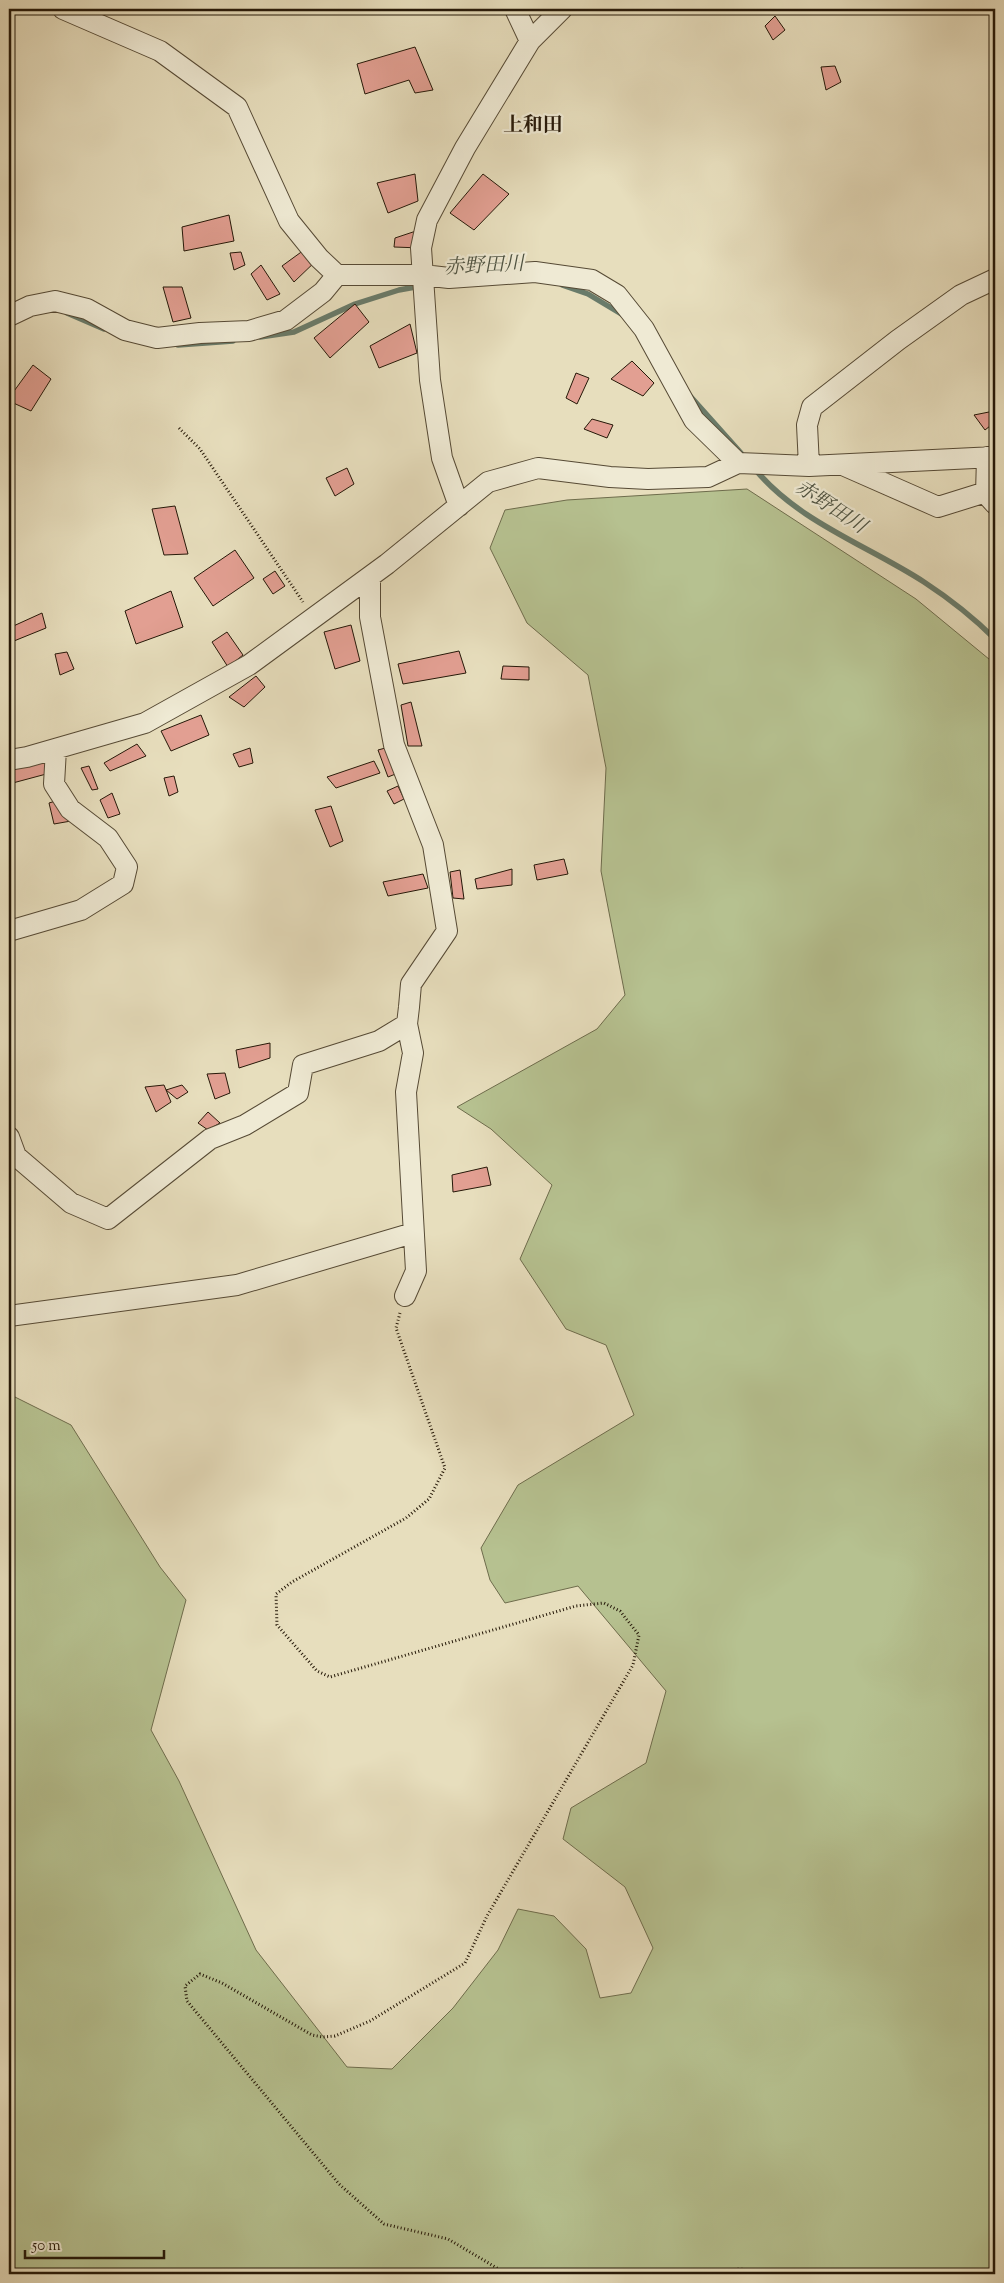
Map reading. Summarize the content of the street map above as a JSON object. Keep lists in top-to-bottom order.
{
  "districts": ["上和田"],
  "water": ["赤野田川"],
  "scale_bar": "50 m"
}
